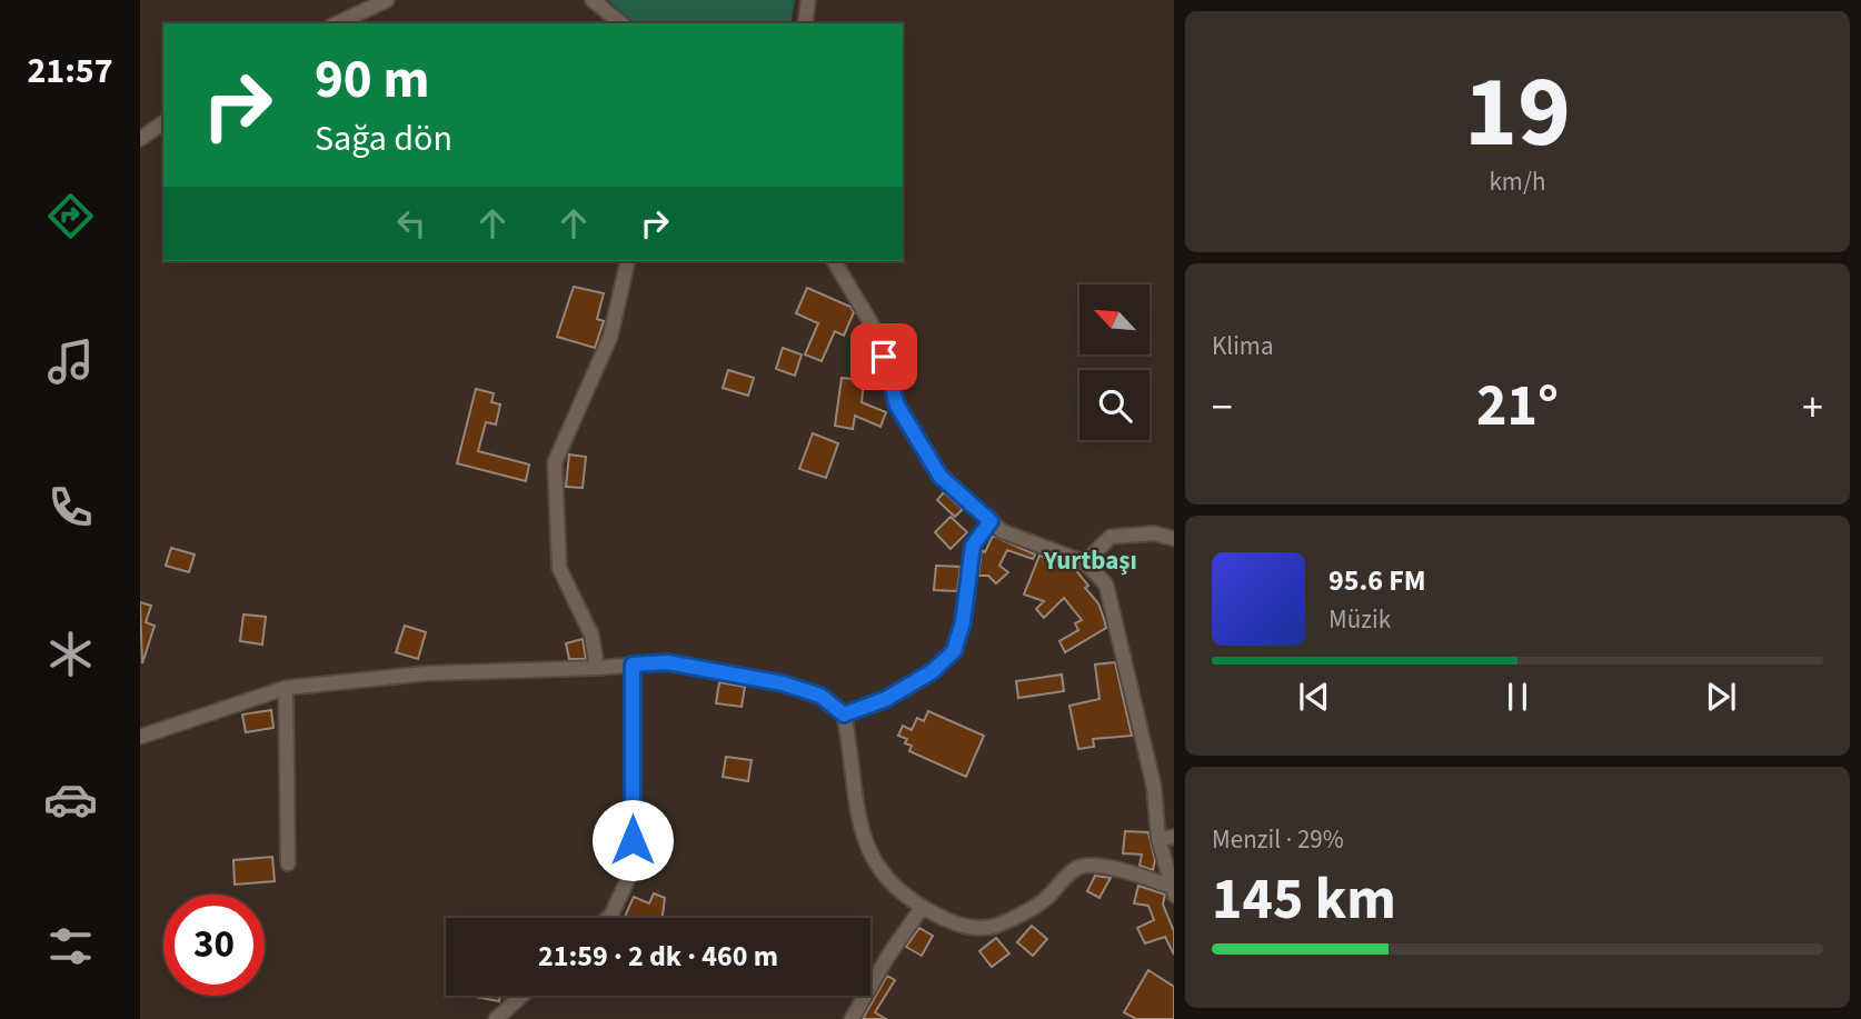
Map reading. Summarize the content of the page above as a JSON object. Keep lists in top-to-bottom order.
{
  "districts": ["Yurtbaşı"],
  "north": "top left",
  "page": {
    "tabs": "21:57",
    "tile": [
      ["19", "km/h"],
      "Klima",
      ["Menzil · 29%", "145 km"]
    ],
    "turn": ["90 m", "Sağa dön"],
    "heat": ["−", "21°", "+"],
    "song": ["95.6 FM", "Müzik"],
    "limit": "30",
    "trip": "21:59 · 2 dk · 460 m"
  }
}
